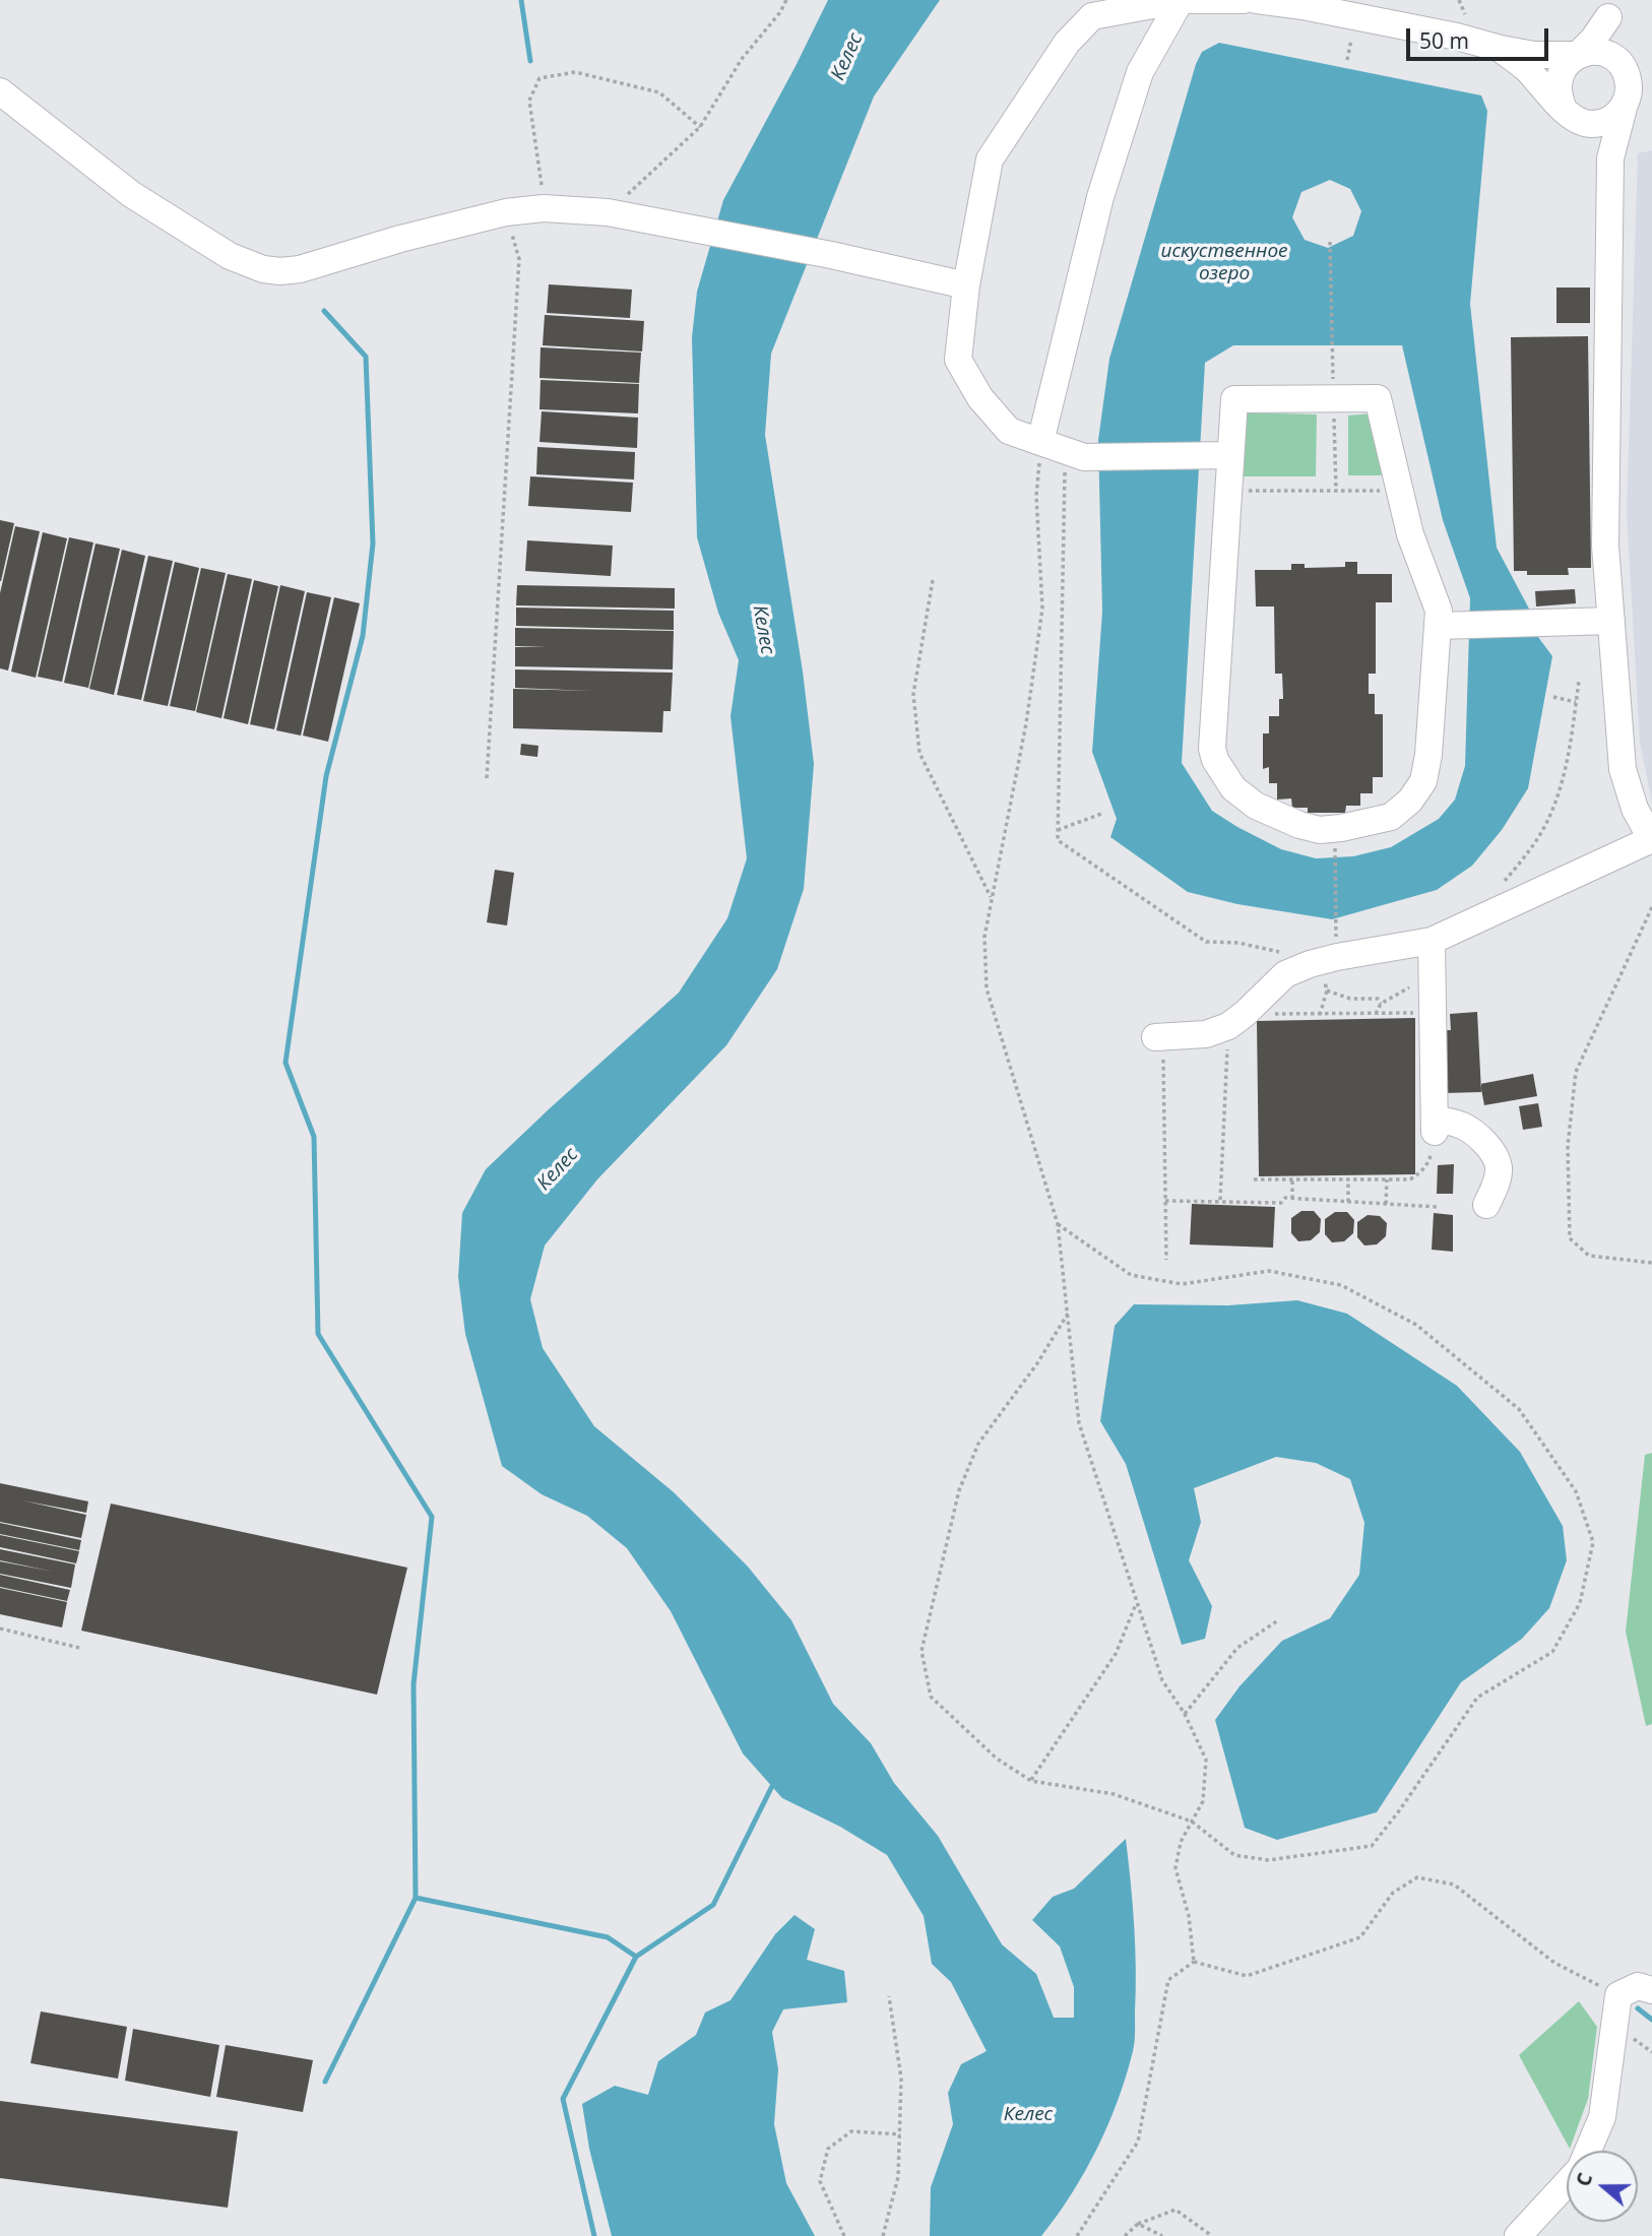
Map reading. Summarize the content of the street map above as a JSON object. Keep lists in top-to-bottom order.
{
  "water": ["Келес", "искуственное озеро"],
  "scale_bar": "50 m",
  "north": "left"
}
